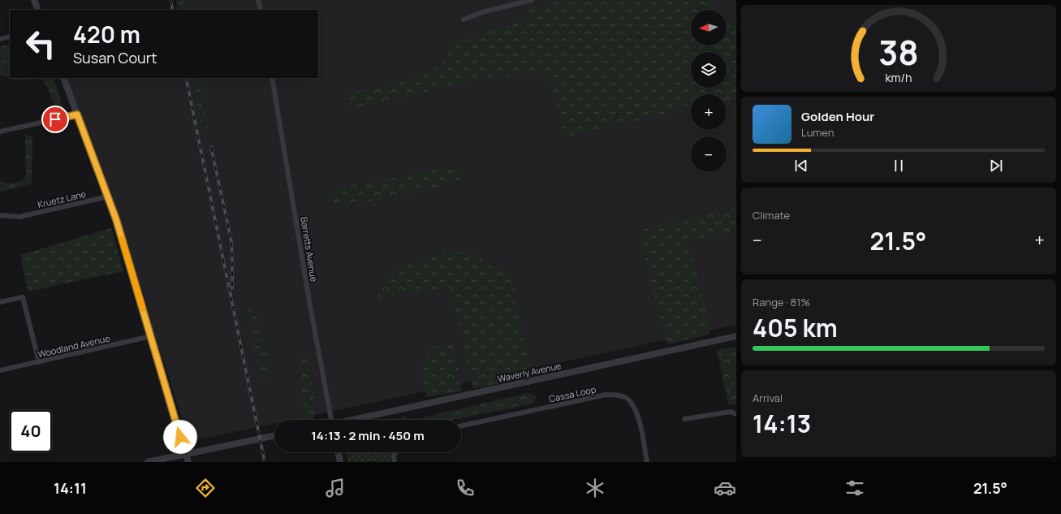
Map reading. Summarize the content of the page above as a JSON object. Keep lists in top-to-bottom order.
{
  "streets": {
    "street": [
      "Kruetz Lane",
      "Barretts Avenue",
      "Woodland Avenue",
      "Waverly Avenue",
      "Cassa Loop"
    ]
  },
  "north": "left",
  "page": {
    "map_buttons": ["+", "−"],
    "turn": ["420 m", "Susan Court"],
    "song": ["Golden Hour", "Lumen"],
    "tile": [
      "Climate",
      ["Range · 81%", "405 km"],
      ["Arrival", "14:13"]
    ],
    "heat": ["−", "21.5°", "+"],
    "limit": "40",
    "trip": "14:13 · 2 min · 450 m",
    "tabs": ["14:11", "21.5°"],
    "gauge": ["38", "km/h"]
  }
}
